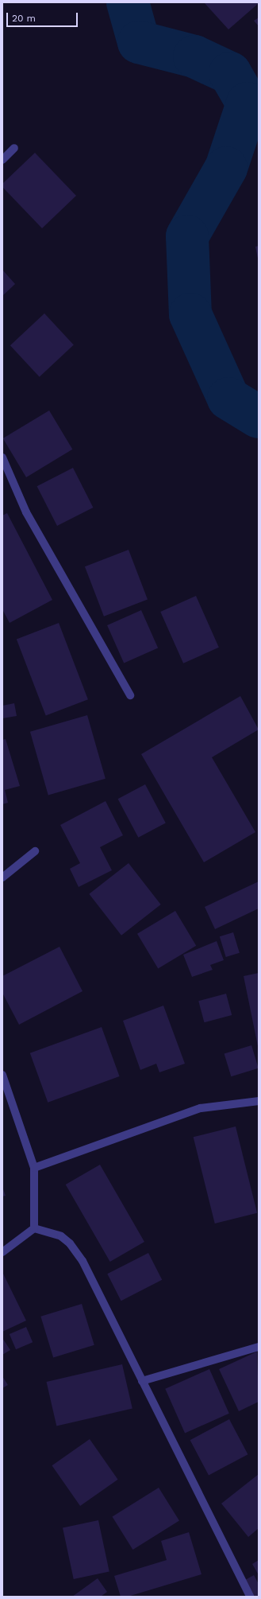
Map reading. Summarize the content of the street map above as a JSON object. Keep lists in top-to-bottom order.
{
  "scale_bar": "20 m"
}
